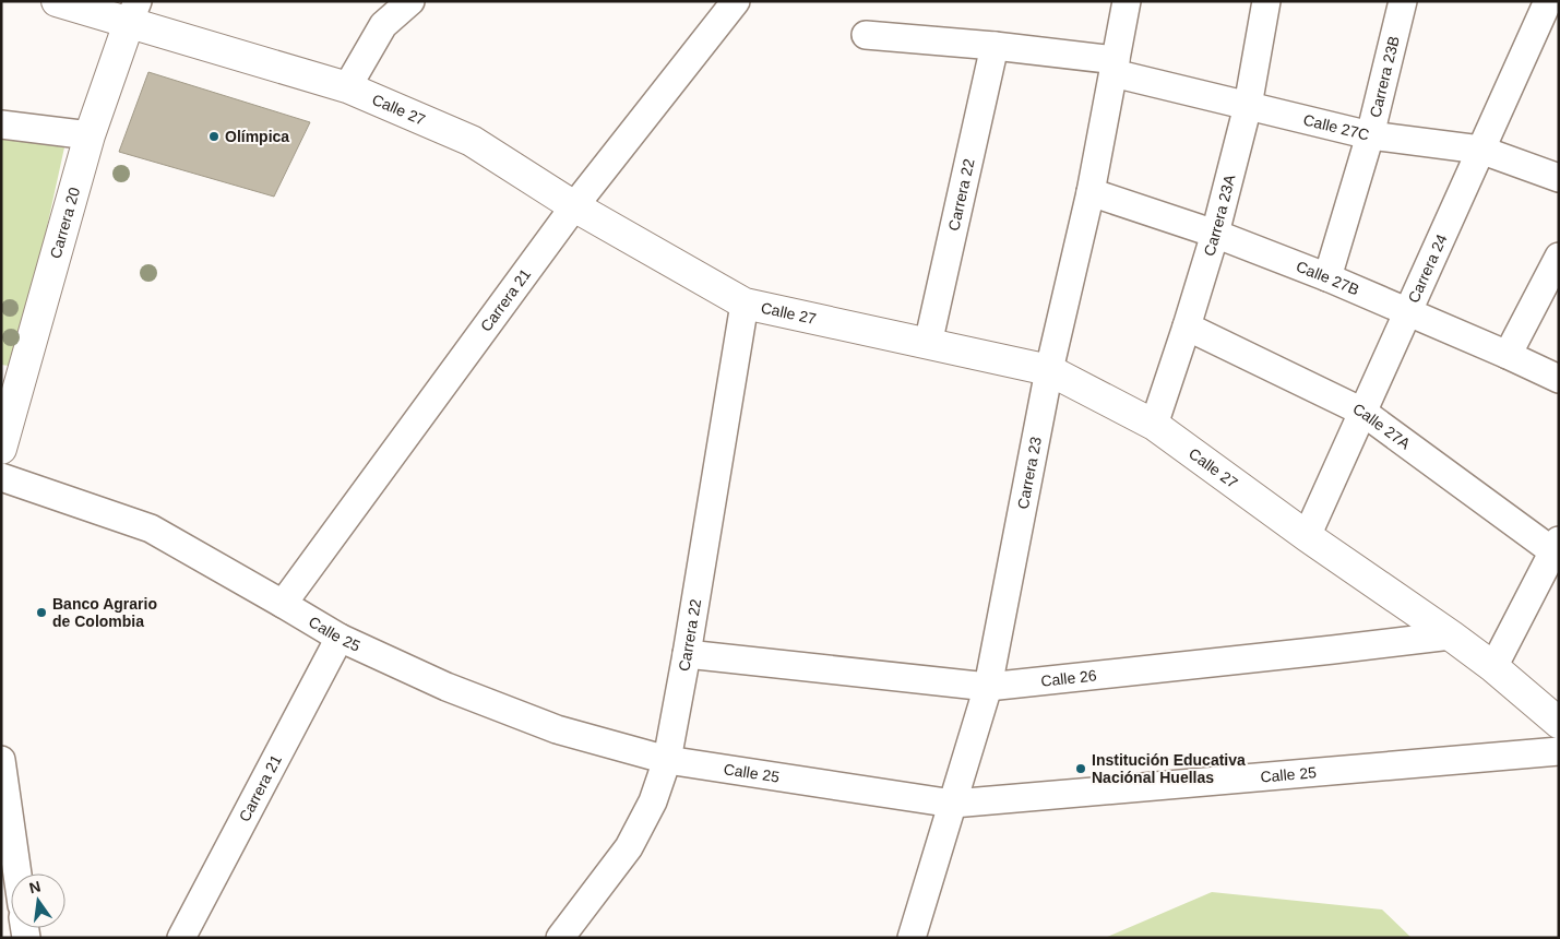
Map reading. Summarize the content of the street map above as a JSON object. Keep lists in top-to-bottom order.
{
  "streets": {
    "main road": ["Calle 27", "Carrera 20"],
    "street": [
      "Carrera 23B",
      "Calle 27C",
      "Carrera 22",
      "Carrera 23A",
      "Carrera 24",
      "Calle 27B",
      "Carrera 21",
      "Calle 27A",
      "Carrera 23",
      "Calle 25",
      "Calle 26"
    ]
  },
  "crossings": [
    ["Carrera 23B", "Calle 27C"],
    ["Carrera 23B", "Calle 27B"],
    ["Calle 27", "Carrera 22"],
    ["Calle 27", "Carrera 23A"],
    ["Calle 27", "Carrera 20"],
    ["Calle 27", "Carrera 24"],
    ["Calle 27", "Carrera 21"],
    ["Calle 27", "Carrera 23"],
    ["Calle 27", "Calle 26"],
    ["Calle 27C", "Carrera 22"],
    ["Calle 27C", "Carrera 23A"],
    ["Calle 27C", "Carrera 24"],
    ["Calle 27C", "Carrera 23"],
    ["Carrera 22", "Calle 25"],
    ["Carrera 22", "Calle 26"],
    ["Carrera 23A", "Calle 27B"],
    ["Carrera 23A", "Calle 27A"],
    ["Carrera 24", "Calle 27B"],
    ["Carrera 24", "Calle 27A"],
    ["Calle 27B", "Carrera 23"],
    ["Carrera 21", "Calle 25"],
    ["Carrera 23", "Calle 25"],
    ["Carrera 23", "Calle 26"]
  ],
  "places": ["Olímpica", "Banco Agrario de Colombia", "Institución Educativa Naciónal Huellas"],
  "north": "top"
}
